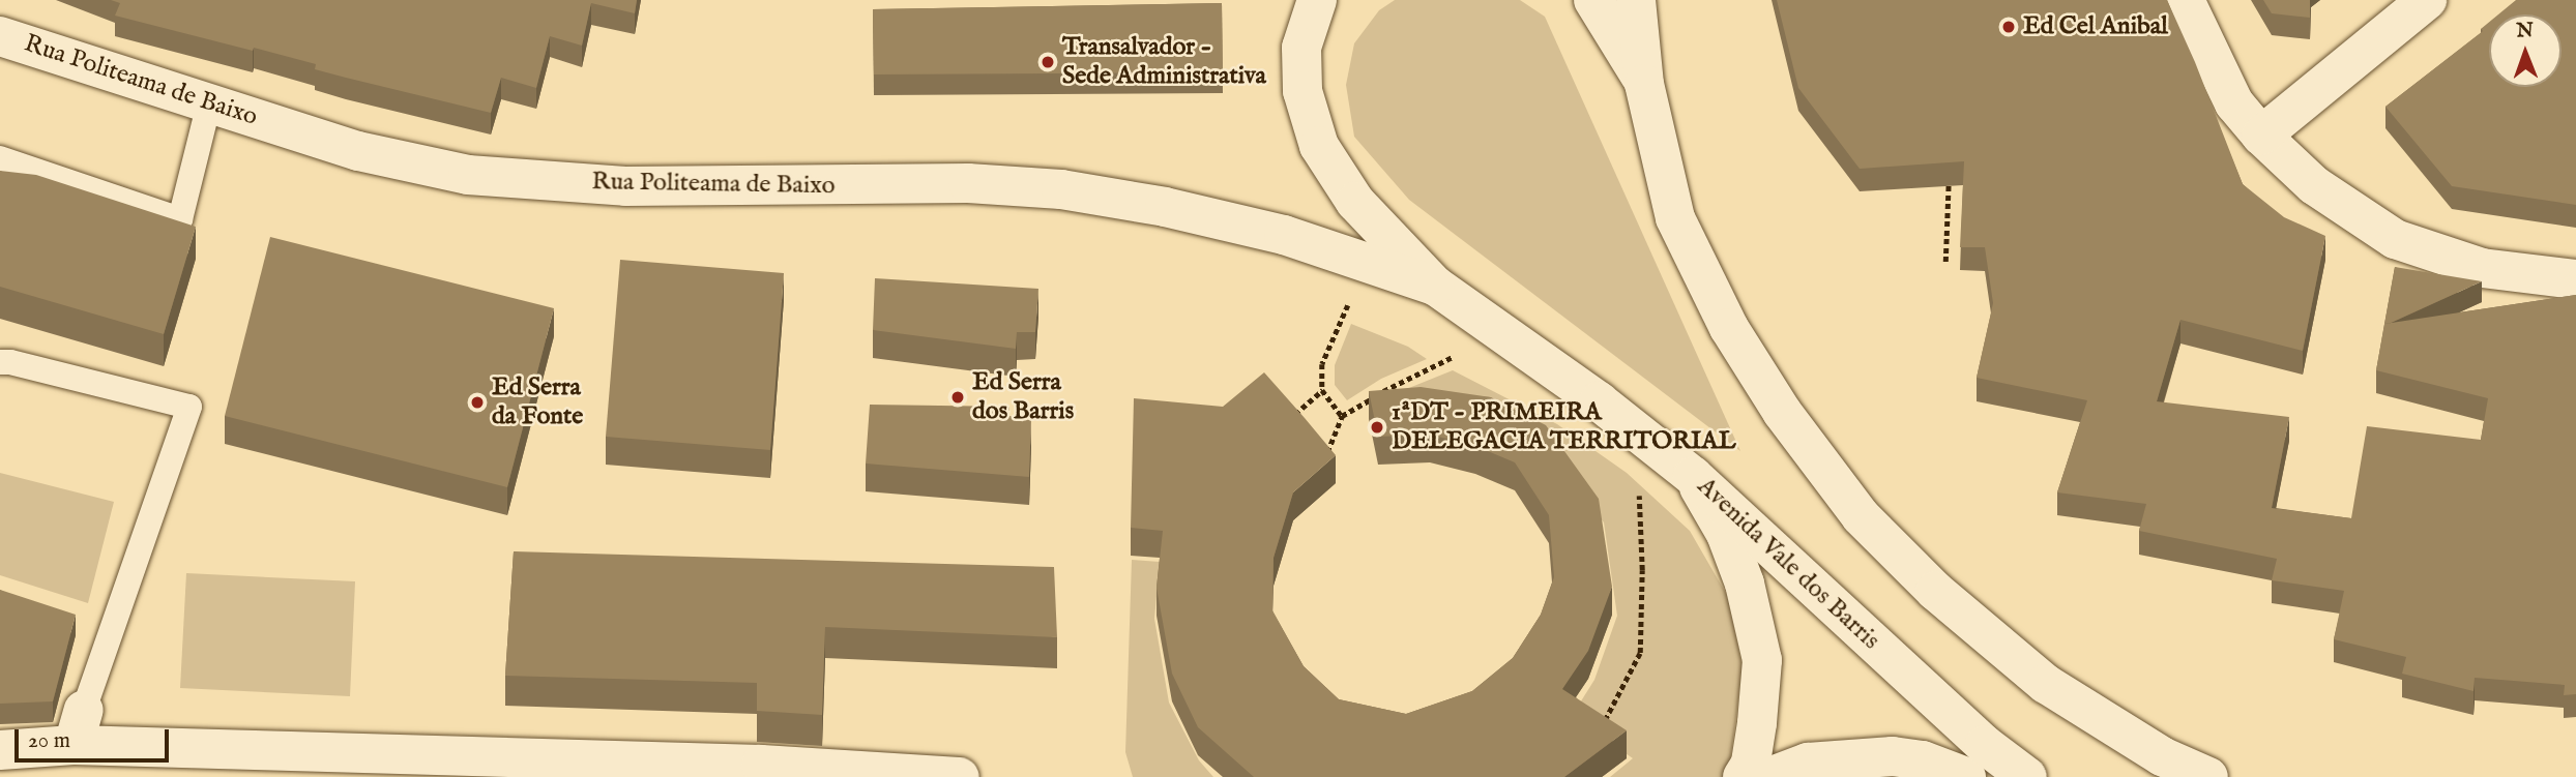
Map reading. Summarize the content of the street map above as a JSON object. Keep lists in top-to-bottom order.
{
  "streets": {
    "street": ["Rua Politeama de Baixo", "Avenida Vale dos Barris"]
  },
  "crossings": [
    ["Rua Politeama de Baixo", "Avenida Vale dos Barris"]
  ],
  "places": [
    "Ed Cel Anibal",
    "Transalvador - Sede Administrativa",
    "Ed Serra dos Barris",
    "Ed Serra da Fonte",
    "1ªDT - PRIMEIRA DELEGACIA TERRITORIAL"
  ],
  "scale_bar": "20 m",
  "north": "top"
}
